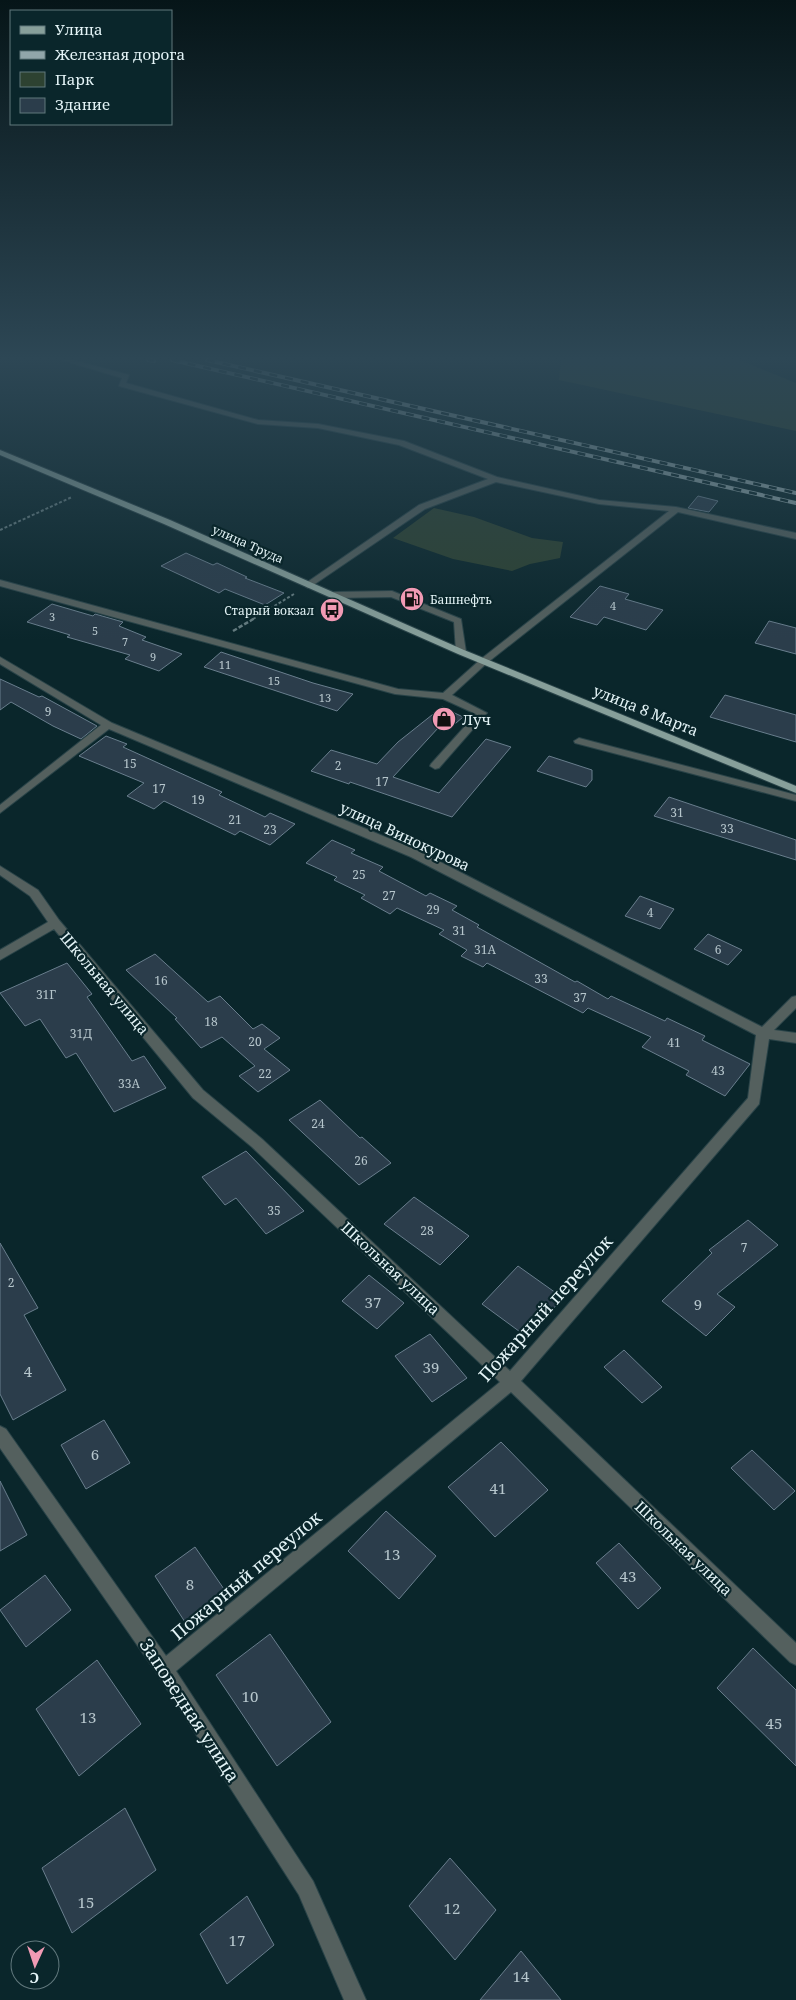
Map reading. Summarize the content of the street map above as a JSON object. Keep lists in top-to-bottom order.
{
  "streets": {
    "main road": ["улица Труда", "улица 8 Марта"],
    "street": [
      "улица Винокурова",
      "Школьная улица",
      "Пожарный переулок",
      "Заповедная улица"
    ]
  },
  "crossings": [
    ["улица Труда", "улица 8 Марта"],
    ["улица Винокурова", "Пожарный переулок"],
    ["Школьная улица", "Пожарный переулок"],
    ["Пожарный переулок", "Заповедная улица"]
  ],
  "places": {
    "fuel station": ["Башнефть"],
    "bus stop": ["Старый вокзал"],
    "shop": ["Луч"]
  },
  "house_numbers": [
    "4",
    "3",
    "5",
    "7",
    "9",
    "11",
    "15",
    "13",
    "9",
    "15",
    "2",
    "17",
    "17",
    "19",
    "31",
    "21",
    "33",
    "23",
    "25",
    "27",
    "29",
    "4",
    "31",
    "31А",
    "6",
    "33",
    "16",
    "31Г",
    "37",
    "18",
    "31Д",
    "20",
    "41",
    "43",
    "22",
    "33А",
    "24",
    "26",
    "35",
    "28",
    "7",
    "2",
    "37",
    "9",
    "39",
    "4",
    "6",
    "41",
    "13",
    "43",
    "8",
    "10",
    "13",
    "45",
    "15",
    "12",
    "17",
    "14"
  ],
  "legend": [
    "Улица",
    "Железная дорога",
    "Парк",
    "Здание"
  ],
  "north": "bottom"
}
